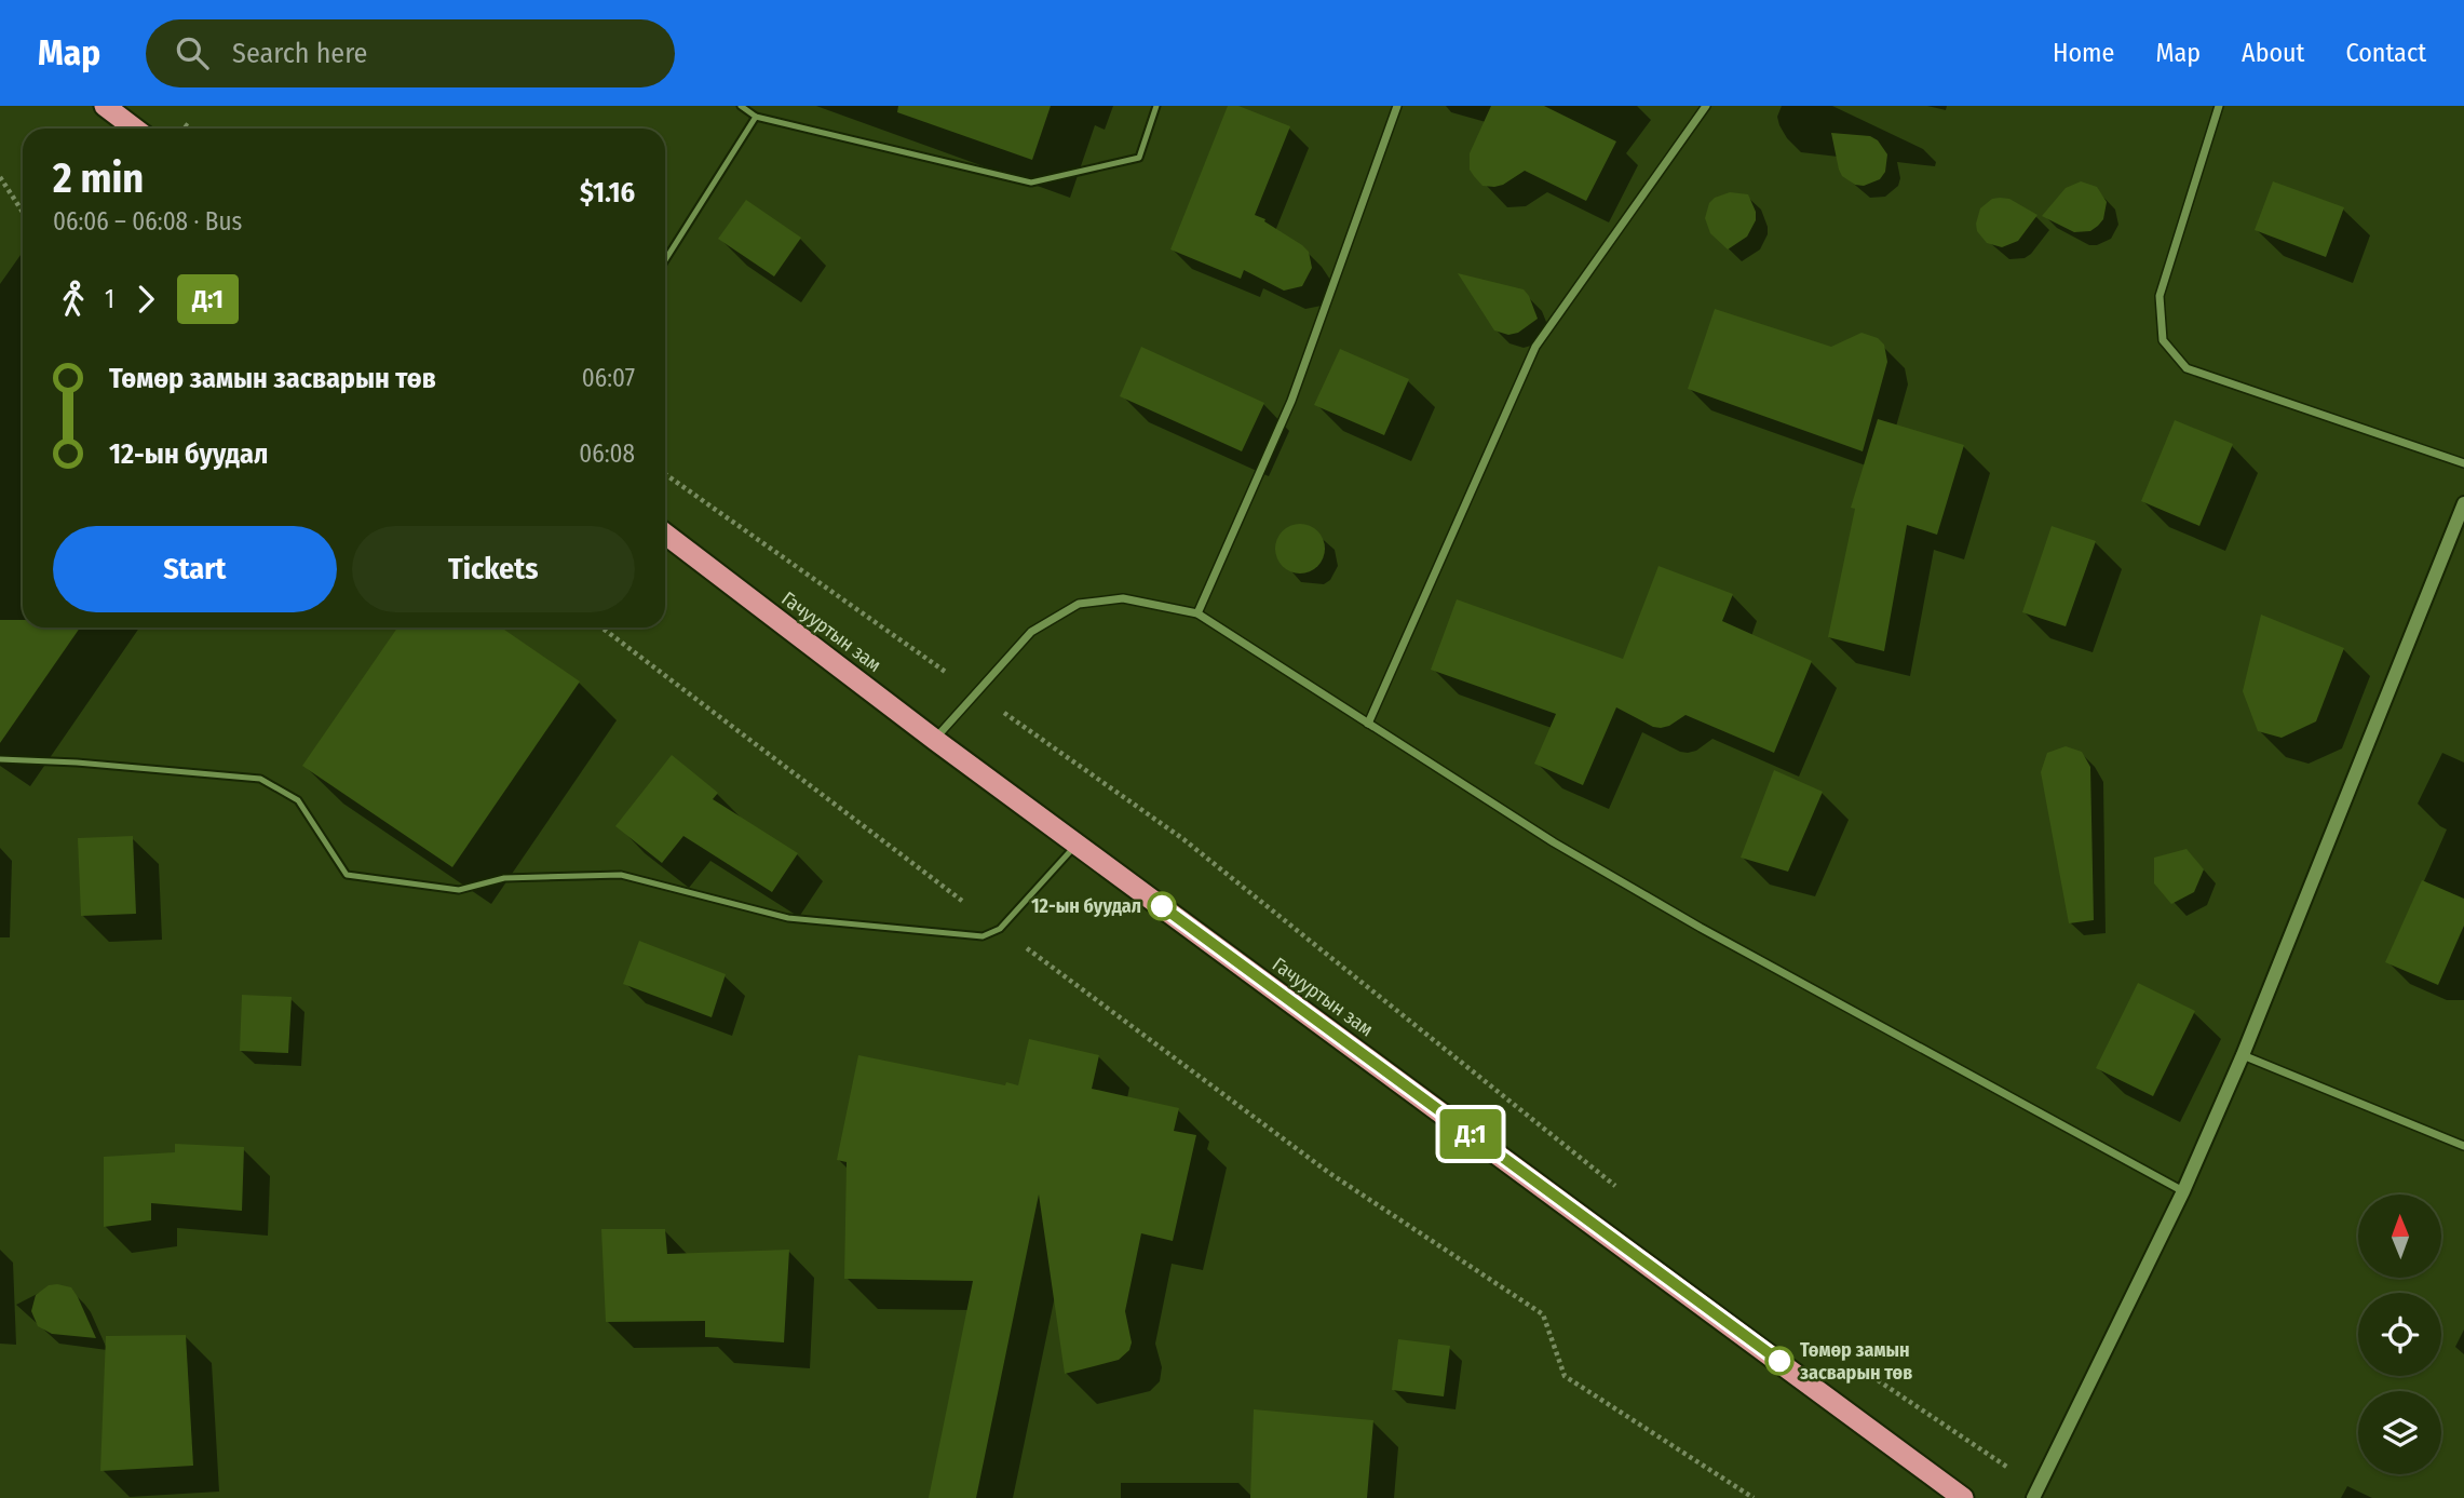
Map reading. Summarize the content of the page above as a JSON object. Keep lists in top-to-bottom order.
{
  "streets": {
    "highway": ["Гачууртын зам"]
  },
  "places": ["12-ын буудал", "Төмөр замын засварын төв"],
  "lines": ["bus line Д:1"],
  "north": "top",
  "page": {
    "header": "Map",
    "search": "Search here",
    "nav": [
      "Home",
      "Map",
      "About",
      "Contact"
    ],
    "on_map": "Д:1",
    "heading": ["2 min", "06:06 – 06:08 · Bus", "$1.16"],
    "legs": ["1", "Д:1"],
    "list": [
      {
        "name": "Төмөр замын засварын төв",
        "value": "06:07"
      },
      {
        "name": "12-ын буудал",
        "value": "06:08"
      }
    ],
    "buttons": ["Start", "Tickets"]
  }
}
